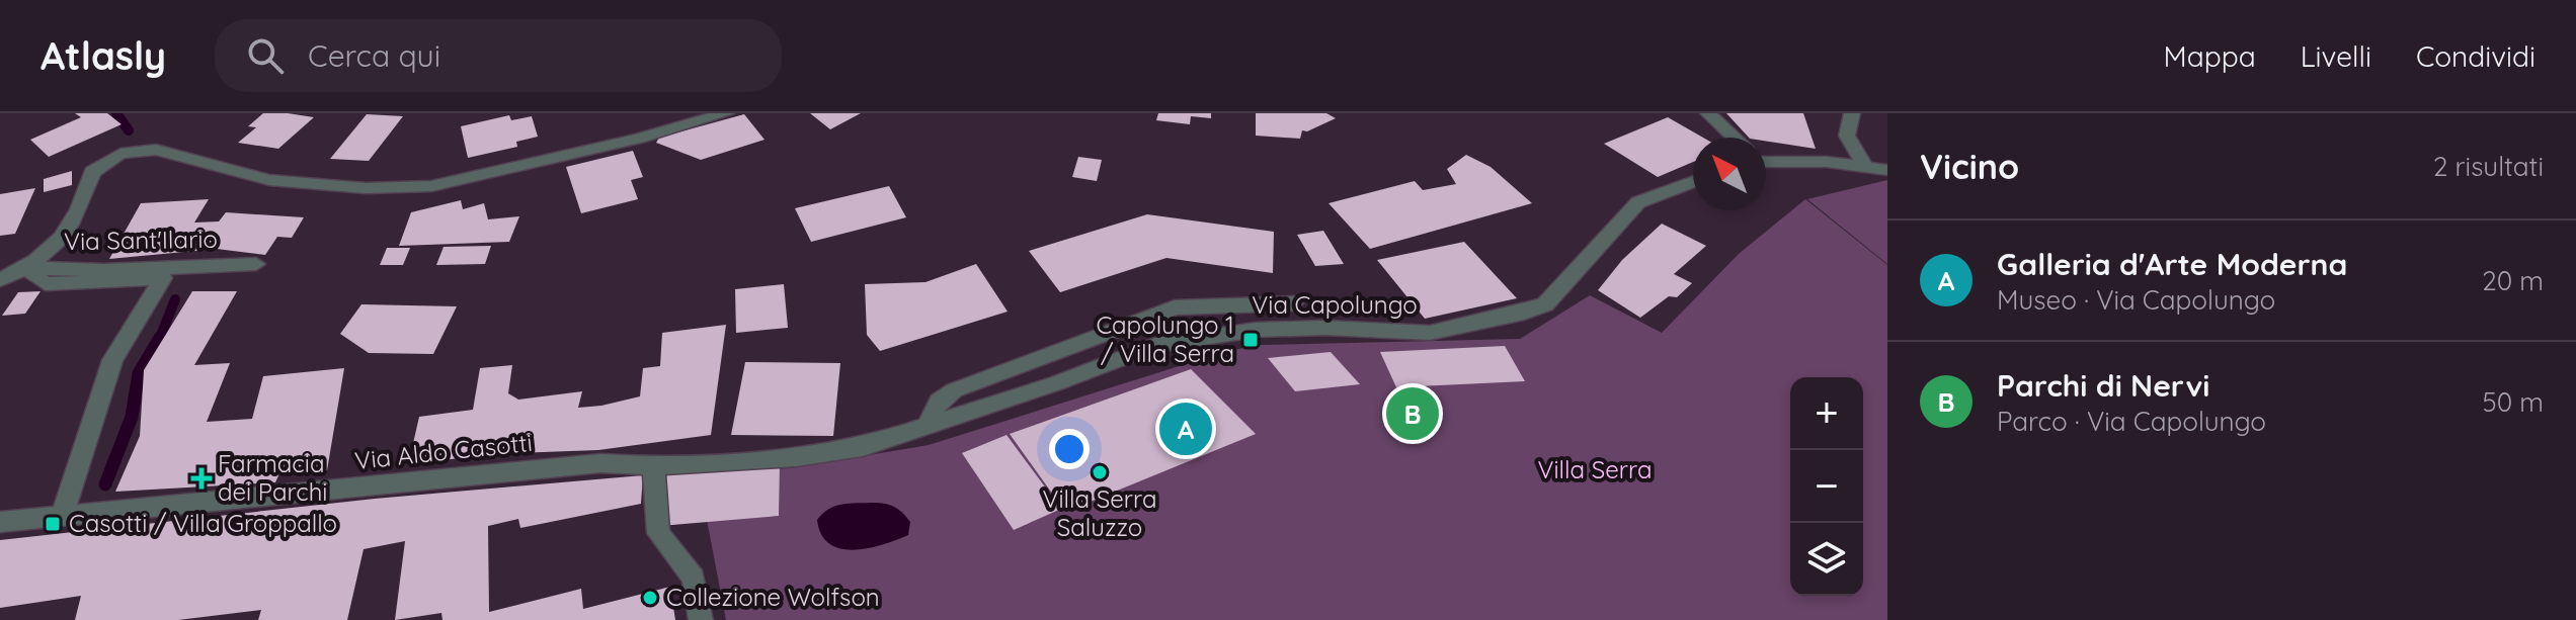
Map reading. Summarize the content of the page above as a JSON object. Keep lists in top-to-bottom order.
{
  "streets": {
    "street": ["Via Sant'Ilario", "Via Capolungo", "Via Aldo Casotti"]
  },
  "crossings": [
    ["Via Sant'Ilario", "Via Aldo Casotti"],
    ["Via Capolungo", "Via Aldo Casotti"]
  ],
  "parks": ["Villa Serra"],
  "places": {
    "transit": ["Capolungo 1 / Villa Serra", "Casotti / Villa Groppallo"],
    "other": ["Villa Serra Saluzzo", "Collezione Wolfson"],
    "health": ["Farmacia dei Parchi"]
  },
  "north": "top left",
  "page": {
    "header": "Atlasly",
    "search": "Cerca qui",
    "nav": ["Mappa", "Livelli", "Condividi"],
    "heading": ["Vicino", "2 risultati"],
    "list": [
      {
        "mark": "A",
        "name": "Galleria d'Arte Moderna",
        "note": "Museo · Via Capolungo",
        "value": "20 m"
      },
      {
        "mark": "B",
        "name": "Parchi di Nervi",
        "note": "Parco · Via Capolungo",
        "value": "50 m"
      }
    ],
    "map_buttons": ["+", "−"],
    "pins": ["B", "A"]
  }
}
